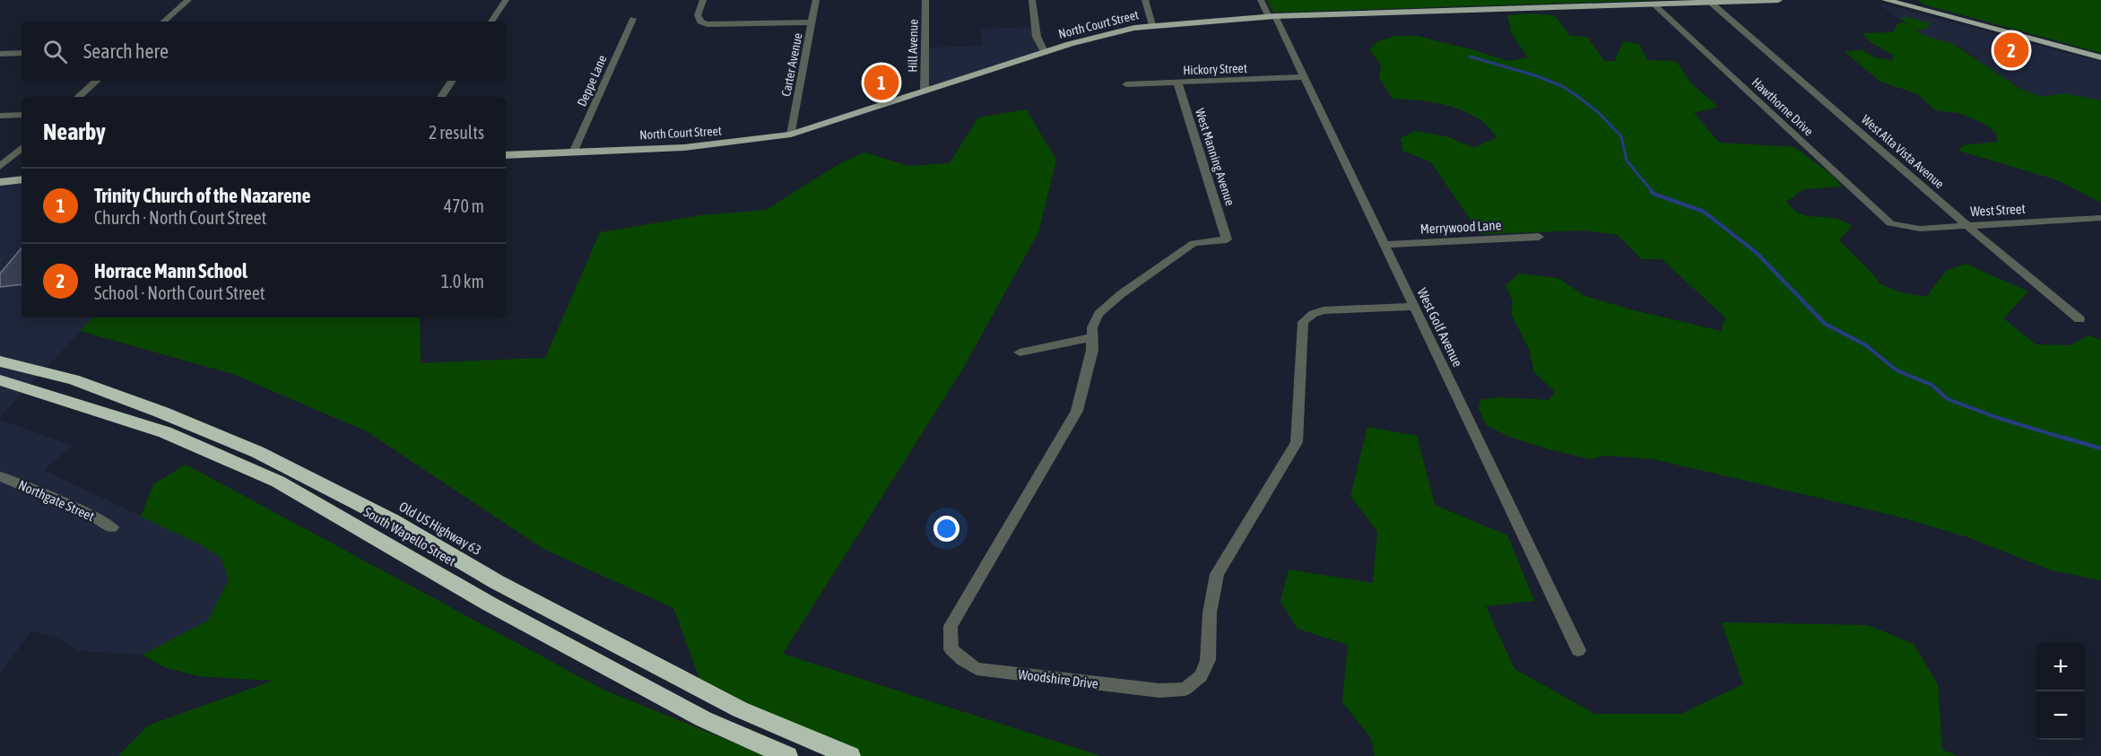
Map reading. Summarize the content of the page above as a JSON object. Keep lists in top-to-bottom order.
{
  "streets": {
    "highway": ["Old US Highway 63", "South Wapello Street"],
    "main road": ["North Court Street"],
    "street": [
      "Hill Avenue",
      "Carter Avenue",
      "Hickory Street",
      "Deppe Lane",
      "Hawthorne Drive",
      "West Alta Vista Avenue",
      "West Manning Avenue",
      "West Street",
      "Merrywood Lane",
      "West Golf Avenue",
      "Northgate Street",
      "Woodshire Drive"
    ]
  },
  "crossings": [
    ["North Court Street", "Hill Avenue"],
    ["North Court Street", "Carter Avenue"],
    ["North Court Street", "Deppe Lane"],
    ["North Court Street", "Hawthorne Drive"],
    ["North Court Street", "West Alta Vista Avenue"],
    ["North Court Street", "West Golf Avenue"],
    ["Hickory Street", "West Manning Avenue"],
    ["Hickory Street", "West Golf Avenue"],
    ["Hawthorne Drive", "West Street"],
    ["West Alta Vista Avenue", "West Street"],
    ["West Manning Avenue", "Woodshire Drive"],
    ["Merrywood Lane", "West Golf Avenue"],
    ["West Golf Avenue", "Woodshire Drive"]
  ],
  "page": {
    "search": "Search here",
    "pins": ["2", "1"],
    "heading": ["Nearby", "2 results"],
    "list": [
      {
        "mark": "1",
        "name": "Trinity Church of the Nazarene",
        "note": "Church · North Court Street",
        "value": "470 m"
      },
      {
        "mark": "2",
        "name": "Horrace Mann School",
        "note": "School · North Court Street",
        "value": "1.0 km"
      }
    ],
    "map_buttons": ["+", "−"]
  }
}
